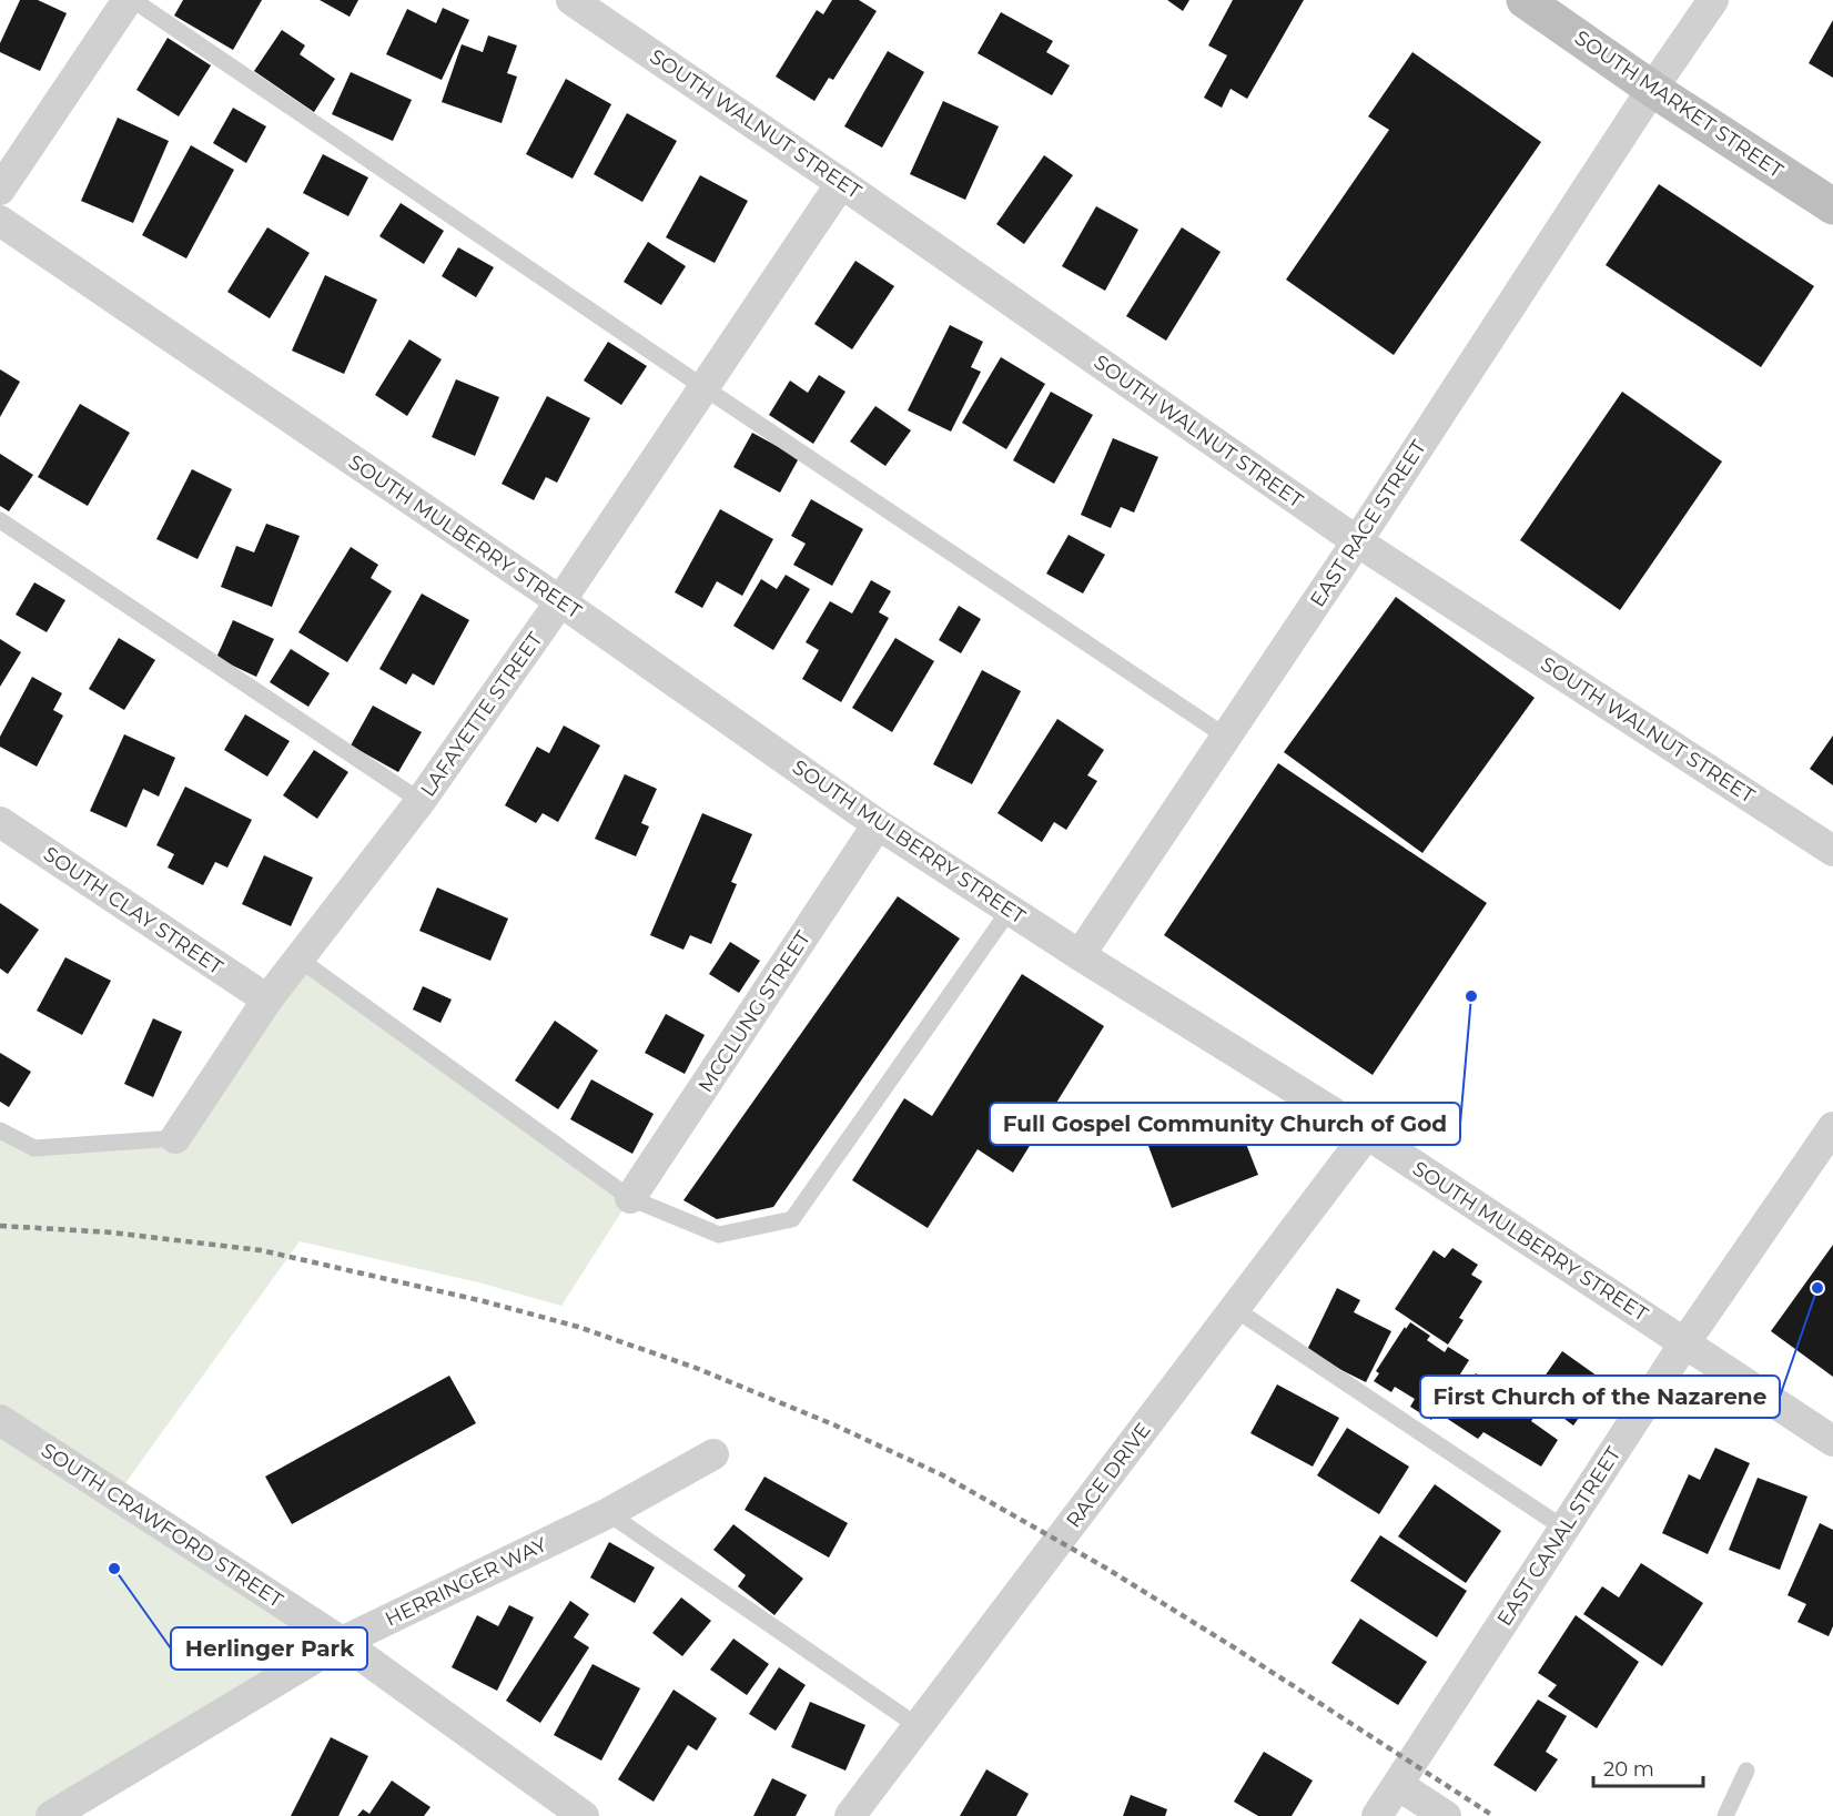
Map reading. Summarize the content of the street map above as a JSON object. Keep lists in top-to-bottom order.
{
  "streets": {
    "main road": ["SOUTH MARKET STREET"],
    "street": [
      "SOUTH WALNUT STREET",
      "EAST RACE STREET",
      "SOUTH MULBERRY STREET",
      "LAFAYETTE STREET",
      "SOUTH CLAY STREET",
      "MCCLUNG STREET",
      "RACE DRIVE",
      "SOUTH CRAWFORD STREET",
      "EAST CANAL STREET",
      "HERRINGER WAY"
    ]
  },
  "crossings": [
    ["SOUTH MARKET STREET", "EAST RACE STREET"],
    ["SOUTH WALNUT STREET", "EAST RACE STREET"],
    ["SOUTH WALNUT STREET", "LAFAYETTE STREET"],
    ["EAST RACE STREET", "SOUTH MULBERRY STREET"],
    ["SOUTH MULBERRY STREET", "LAFAYETTE STREET"],
    ["SOUTH MULBERRY STREET", "MCCLUNG STREET"],
    ["SOUTH MULBERRY STREET", "RACE DRIVE"],
    ["SOUTH MULBERRY STREET", "EAST CANAL STREET"],
    ["LAFAYETTE STREET", "SOUTH CLAY STREET"],
    ["SOUTH CRAWFORD STREET", "HERRINGER WAY"]
  ],
  "places": ["Full Gospel Community Church of God", "First Church of the Nazarene", "Herlinger Park"],
  "scale_bar": "20 m"
}
